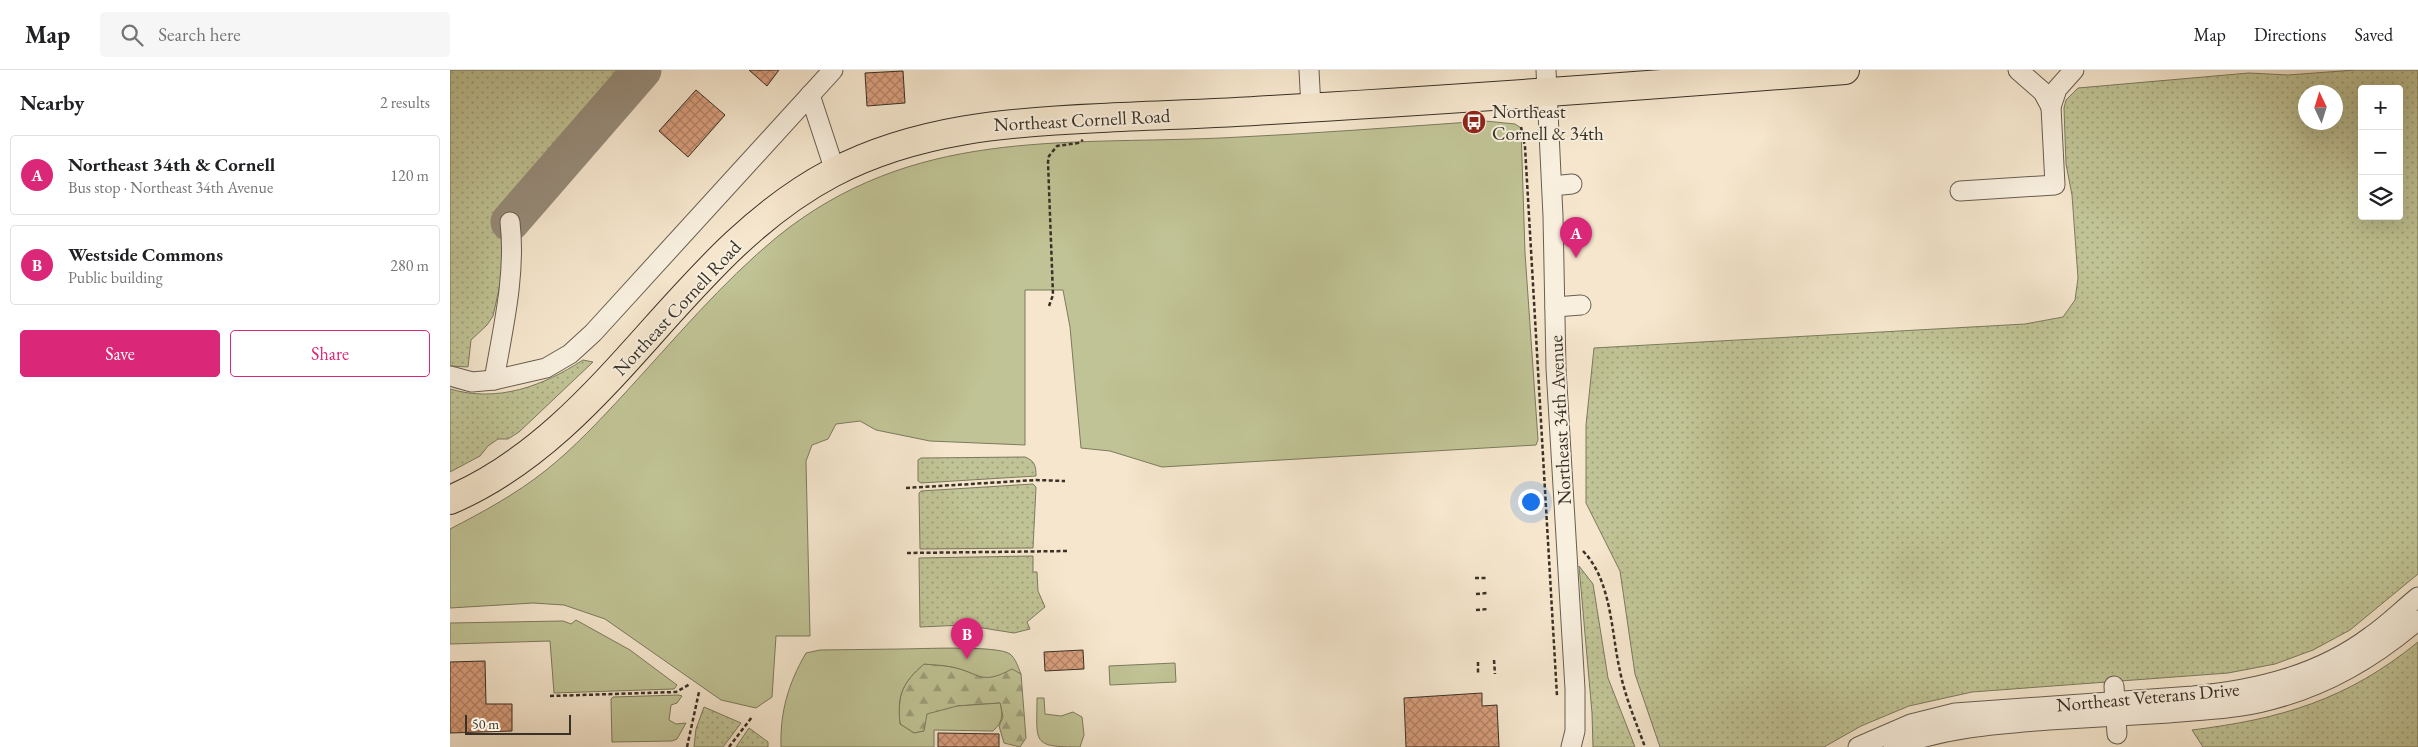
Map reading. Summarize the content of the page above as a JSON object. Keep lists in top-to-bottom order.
{
  "streets": {
    "highway": ["Northeast Cornell Road"],
    "street": ["Northeast 34th Avenue", "Northeast Veterans Drive"]
  },
  "crossings": [
    ["Northeast Cornell Road", "Northeast 34th Avenue"]
  ],
  "places": {
    "bus stop": ["Northeast Cornell & 34th"]
  },
  "scale_bar": "50 m",
  "north": "top",
  "page": {
    "header": "Map",
    "search": "Search here",
    "nav": ["Map", "Directions", "Saved"],
    "heading": ["Nearby", "2 results"],
    "map_buttons": ["+", "−"],
    "list": [
      {
        "mark": "A",
        "name": "Northeast 34th & Cornell",
        "note": "Bus stop · Northeast 34th Avenue",
        "value": "120 m"
      },
      {
        "mark": "B",
        "name": "Westside Commons",
        "note": "Public building",
        "value": "280 m"
      }
    ],
    "pins": ["A", "B"],
    "buttons": ["Save", "Share"],
    "scale": "50 m"
  }
}
